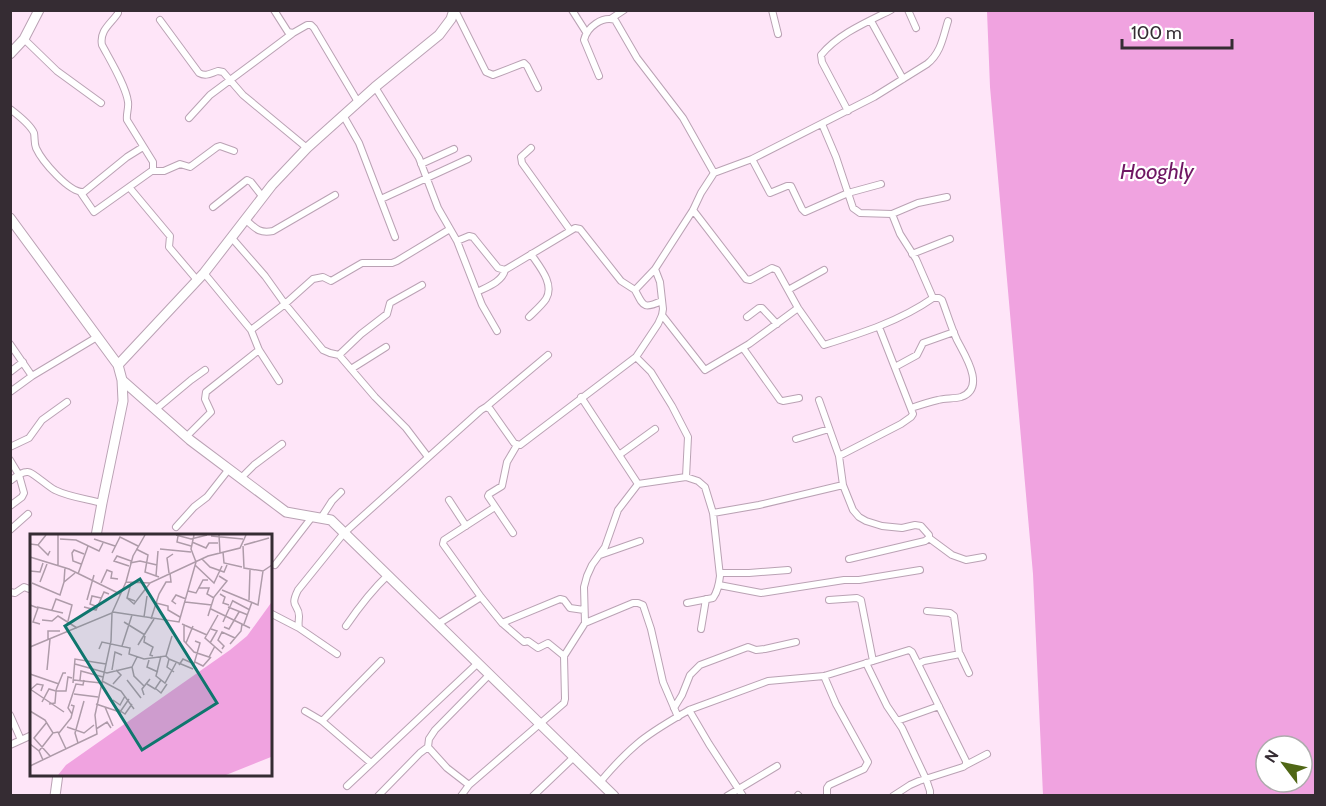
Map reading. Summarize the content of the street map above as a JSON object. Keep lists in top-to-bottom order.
{
  "water": ["Hooghly"],
  "scale_bar": "100 m",
  "north": "top left"
}
